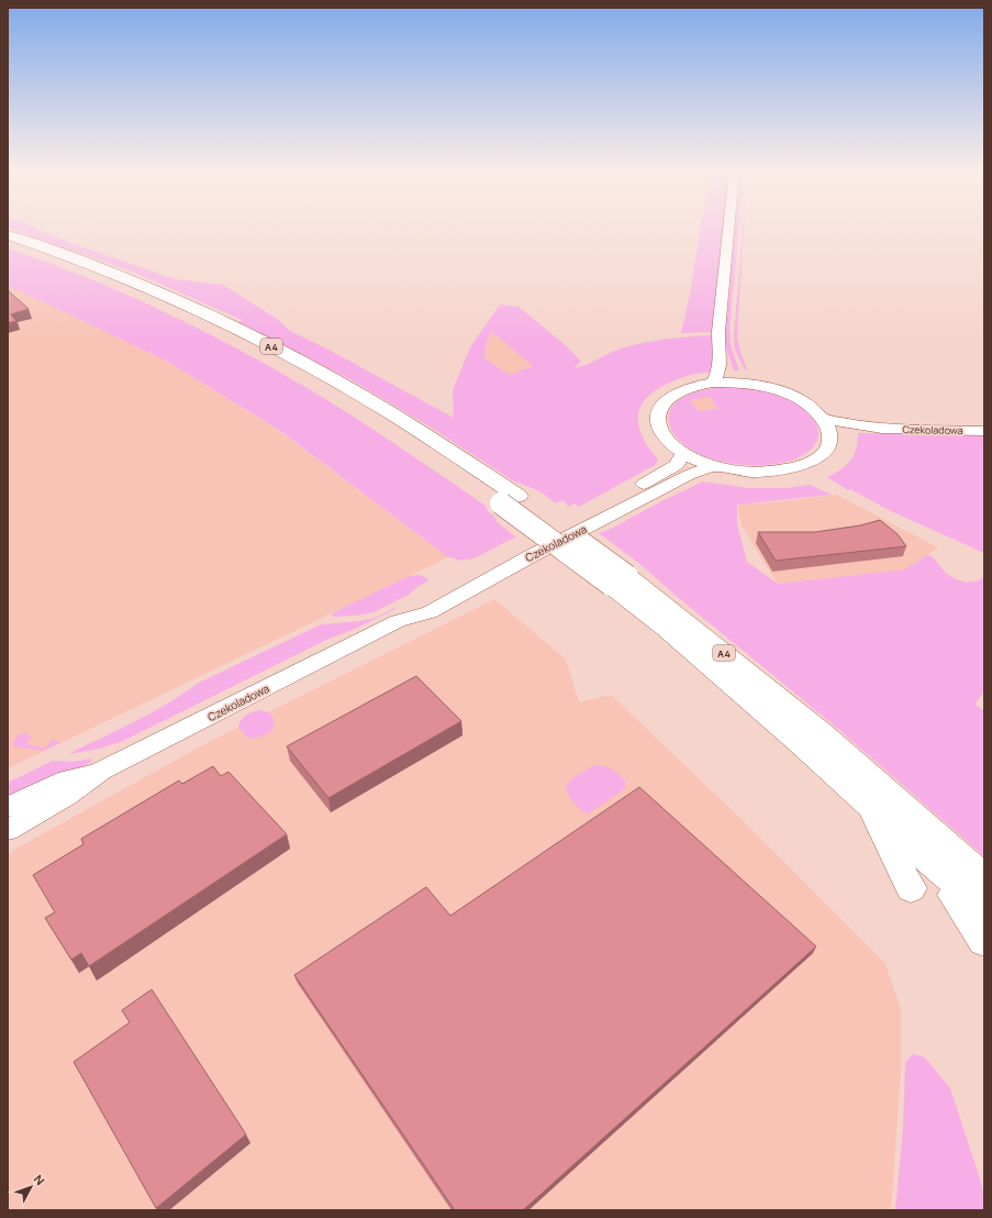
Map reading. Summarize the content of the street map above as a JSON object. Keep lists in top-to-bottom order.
{
  "streets": {
    "highway": ["A4"],
    "main road": ["Czekoladowa"]
  },
  "north": "top right"
}
